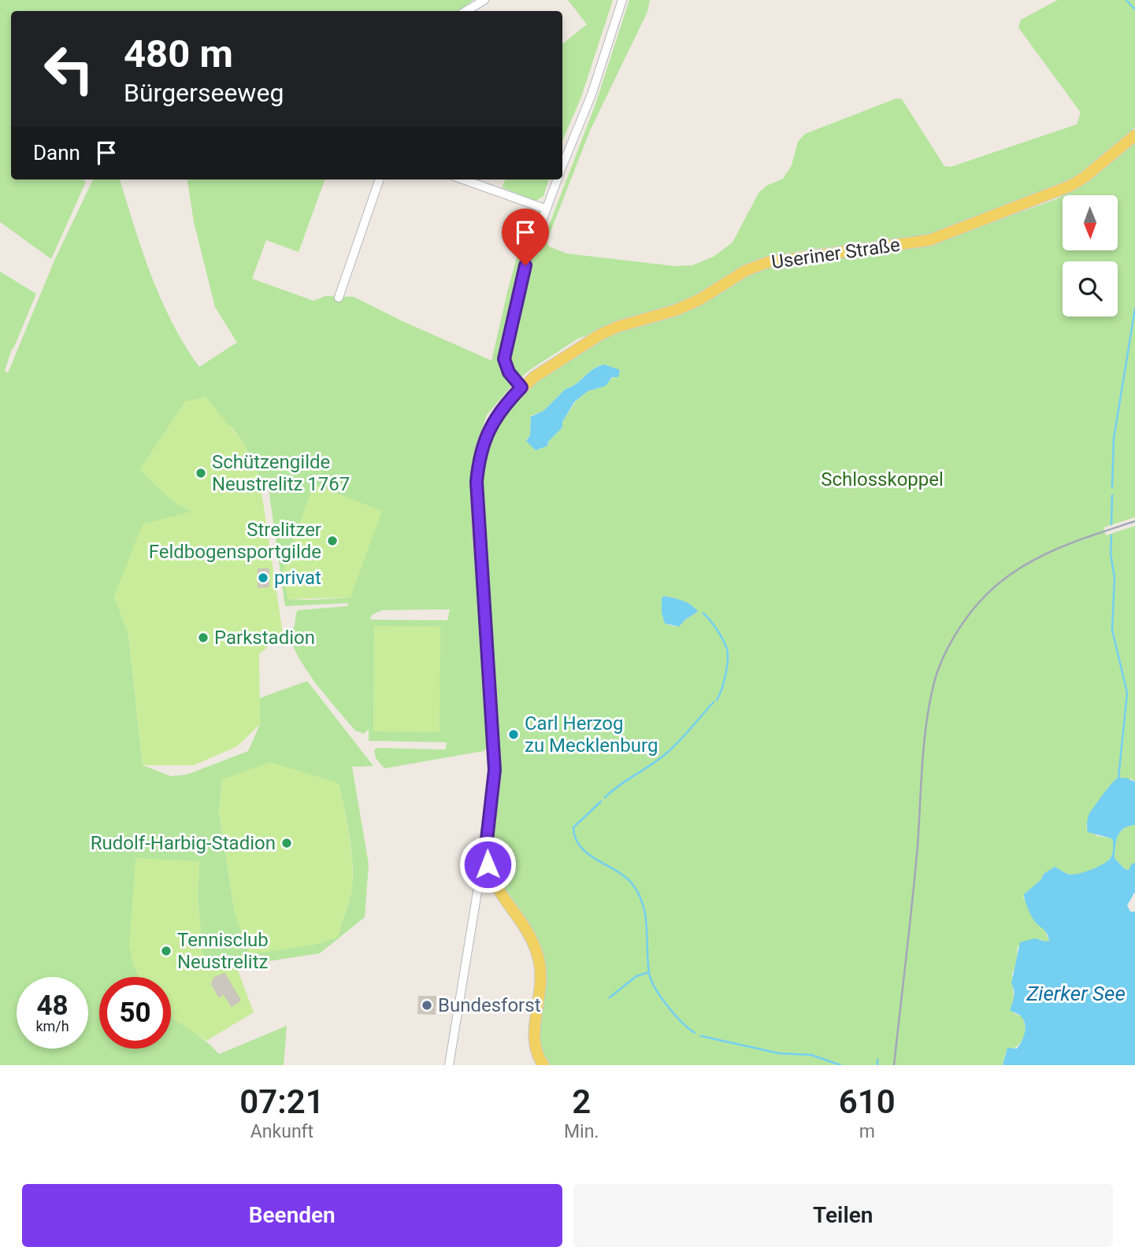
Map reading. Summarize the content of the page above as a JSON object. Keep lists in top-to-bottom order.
{
  "streets": {
    "main road": ["Useriner Straße"]
  },
  "water": ["Zierker See"],
  "parks": ["Schlosskoppel"],
  "places": [
    "Schützengilde Neustrelitz 1767",
    "Strelitzer Feldbogensportgilde",
    "privat",
    "Parkstadion",
    "Carl Herzog zu Mecklenburg",
    "Rudolf-Harbig-Stadion",
    "Tennisclub Neustrelitz",
    "Bundesforst"
  ],
  "north": "bottom",
  "page": {
    "turn": ["480 m", "Bürgerseeweg"],
    "then": "Dann",
    "speed": "48 km/h",
    "limit": "50",
    "eta": [
      "07:21",
      "Ankunft",
      "2",
      "Min.",
      "610",
      "m"
    ],
    "buttons": ["Beenden", "Teilen"]
  }
}
